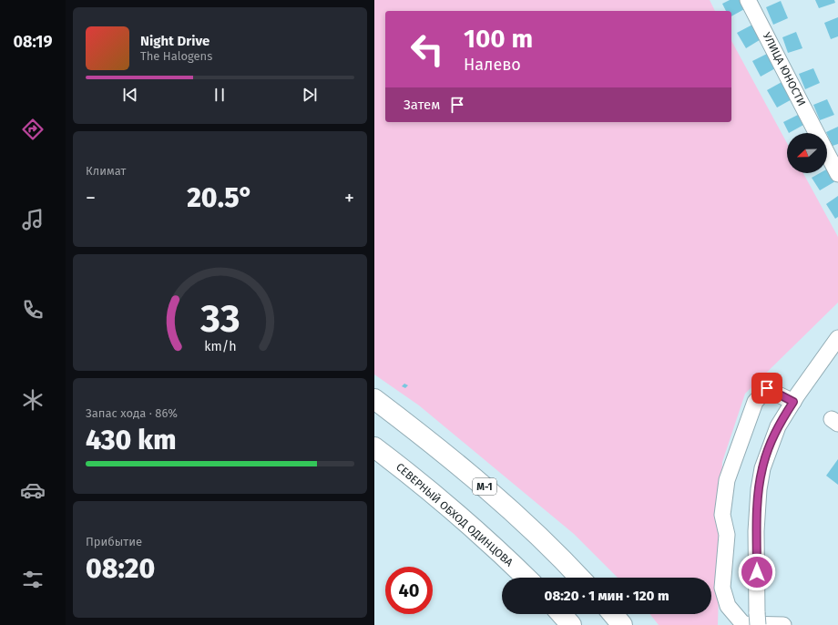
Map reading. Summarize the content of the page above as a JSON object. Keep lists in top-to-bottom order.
{
  "streets": {
    "highway": ["М-1", "СЕВЕРНЫЙ ОБХОД ОДИНЦОВА"],
    "street": ["УЛИЦА ЮНОСТИ"]
  },
  "north": "left",
  "page": {
    "tabs": "08:19",
    "turn": ["100 m", "Налево"],
    "song": ["Night Drive", "The Halogens"],
    "then": "Затем",
    "tile": [
      "Климат",
      ["Запас хода · 86%", "430 km"],
      ["Прибытие", "08:20"]
    ],
    "heat": ["−", "20.5°", "+"],
    "limit": "40",
    "trip": "08:20 · 1 мин · 120 m",
    "gauge": ["33", "km/h"]
  }
}
